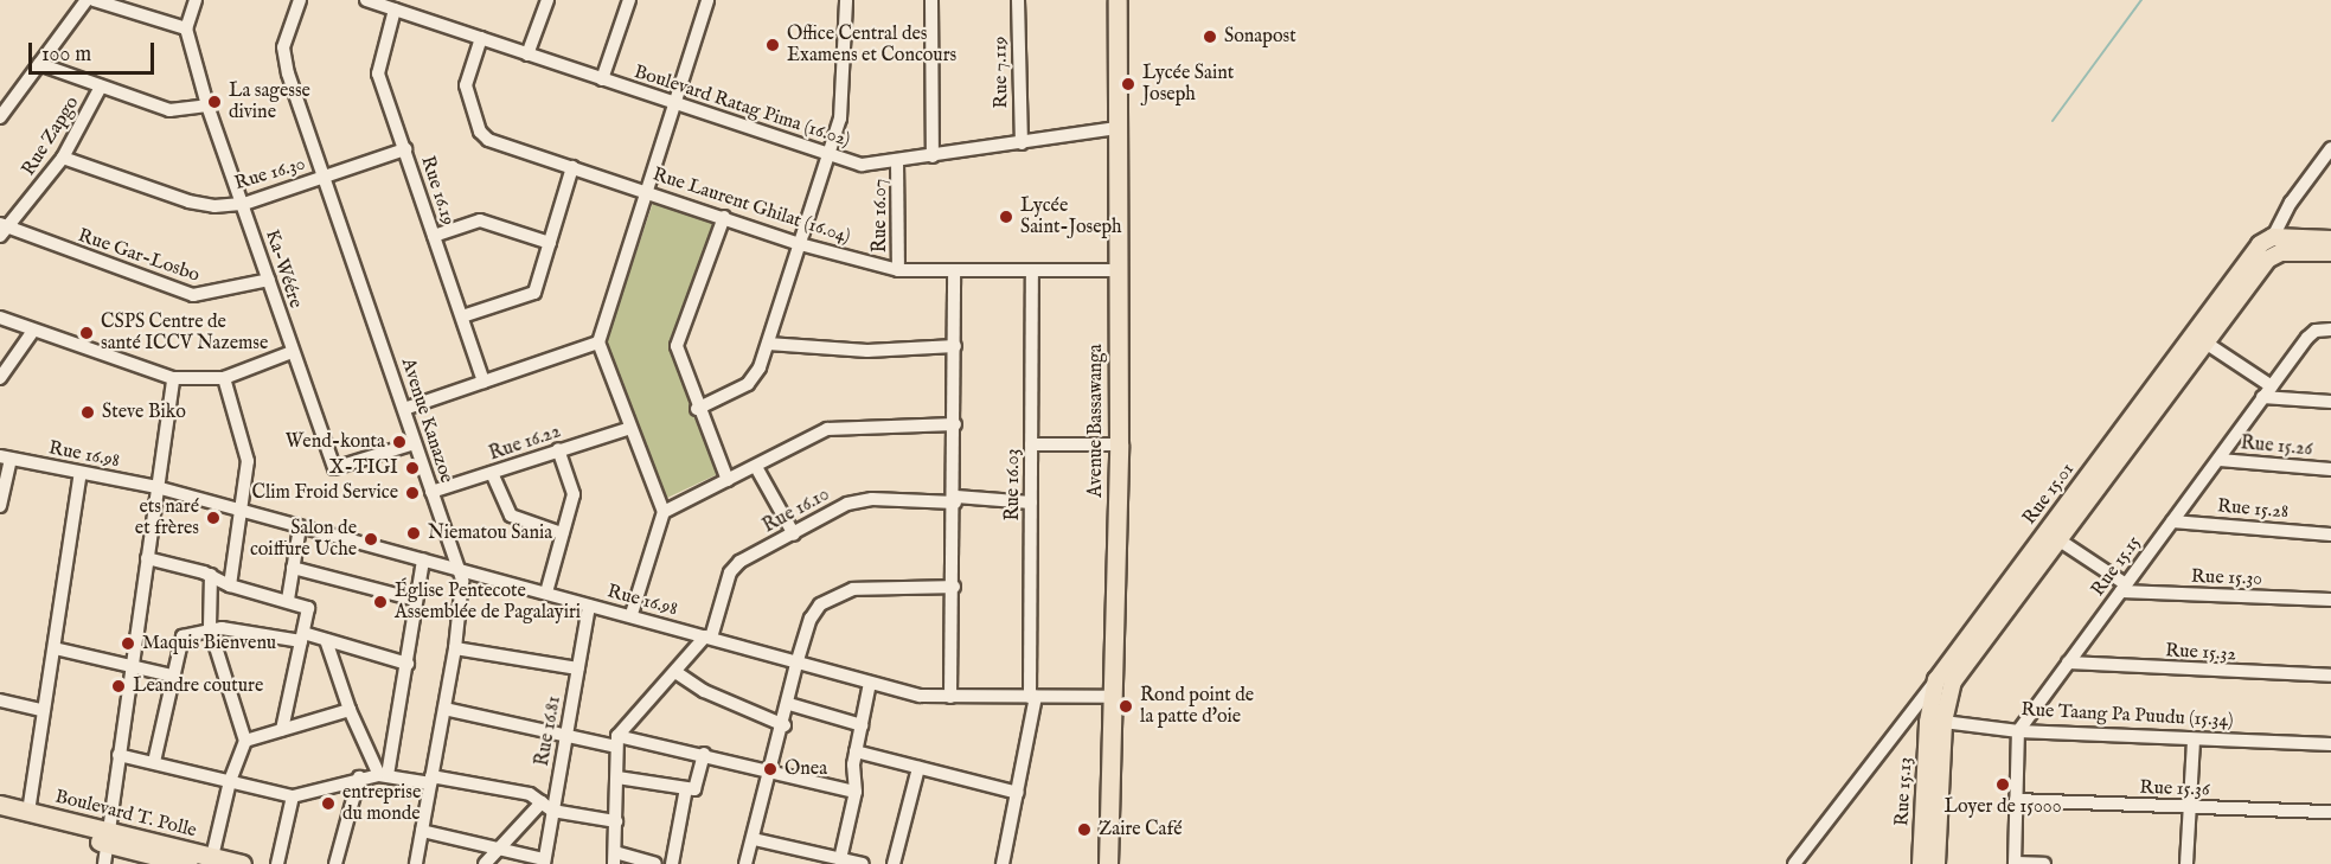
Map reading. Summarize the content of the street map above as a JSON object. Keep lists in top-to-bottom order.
{
  "streets": {
    "highway": ["Avenue Bassawanga", "Boulevard T. Polle"],
    "main road": ["Rue 15.01", "Rue 15.13"],
    "street": [
      "Rue 7.119",
      "Boulevard Ratag Pima (16.02)",
      "Rue Zapgo",
      "Rue 16.30",
      "Rue 16.19",
      "Rue Laurent Ghilat (16.04)",
      "Rue 16.07",
      "Rue Gar-Losbo",
      "Ka-Wéére",
      "Avenue Kanazoe",
      "Rue 16.22",
      "Rue 15.26",
      "Rue 16.98",
      "Rue 16.03",
      "Rue 15.28",
      "Rue 16.10",
      "Rue 15.15",
      "Rue 15.30",
      "Rue 15.32",
      "Rue Taang Pa Puudu (15.34)",
      "Rue 16.81",
      "Rue 15.36"
    ]
  },
  "crossings": [
    ["Rue 7.119", "Boulevard Ratag Pima (16.02)"],
    ["Boulevard Ratag Pima (16.02)", "Rue 16.19"],
    ["Boulevard Ratag Pima (16.02)", "Rue Laurent Ghilat (16.04)"],
    ["Boulevard Ratag Pima (16.02)", "Rue 16.07"],
    ["Boulevard Ratag Pima (16.02)", "Avenue Bassawanga"],
    ["Rue Zapgo", "Rue 16.30"],
    ["Rue Zapgo", "Rue Gar-Losbo"],
    ["Rue 16.30", "Rue 16.19"],
    ["Rue 16.30", "Ka-Wéére"],
    ["Rue 16.30", "Avenue Kanazoe"],
    ["Rue Laurent Ghilat (16.04)", "Rue 16.07"],
    ["Rue Laurent Ghilat (16.04)", "Avenue Bassawanga"],
    ["Rue Laurent Ghilat (16.04)", "Rue 16.03"],
    ["Rue Gar-Losbo", "Ka-Wéére"],
    ["Ka-Wéére", "Avenue Kanazoe"],
    ["Avenue Kanazoe", "Rue 16.22"],
    ["Avenue Kanazoe", "Rue 16.98"],
    ["Avenue Bassawanga", "Rue 16.98"],
    ["Rue 15.26", "Rue 15.15"],
    ["Rue 16.98", "Rue 16.03"],
    ["Rue 16.98", "Rue 16.10"],
    ["Rue 16.98", "Rue 16.81"],
    ["Rue 16.03", "Rue 16.10"],
    ["Rue 15.01", "Rue Taang Pa Puudu (15.34)"],
    ["Rue 15.01", "Rue 15.13"],
    ["Rue 15.28", "Rue 15.15"],
    ["Rue 15.15", "Rue 15.30"],
    ["Rue 15.15", "Rue 15.32"],
    ["Rue 15.15", "Rue Taang Pa Puudu (15.34)"],
    ["Rue Taang Pa Puudu (15.34)", "Rue 15.13"]
  ],
  "places": [
    "Sonapost",
    "Office Central des Examens et Concours",
    "Lycée Saint Joseph",
    "La sagesse divine",
    "Lycée Saint-Joseph",
    "CSPS Centre de santé ICCV Nazemse",
    "Steve Biko",
    "Wend-konta",
    "X-TIGI",
    "Clim Froid Service",
    "ets naré et frères",
    "Niematou Sania",
    "Salon de coiffure Uche",
    "Église Pentecote Assemblée de Pagalayiri",
    "Maquis Bienvenu",
    "Leandre couture",
    "Rond point de la patte d'oie",
    "Onea",
    "Loyer de 15000",
    "entreprise du monde",
    "Zaire Café"
  ],
  "scale_bar": "100 m"
}
